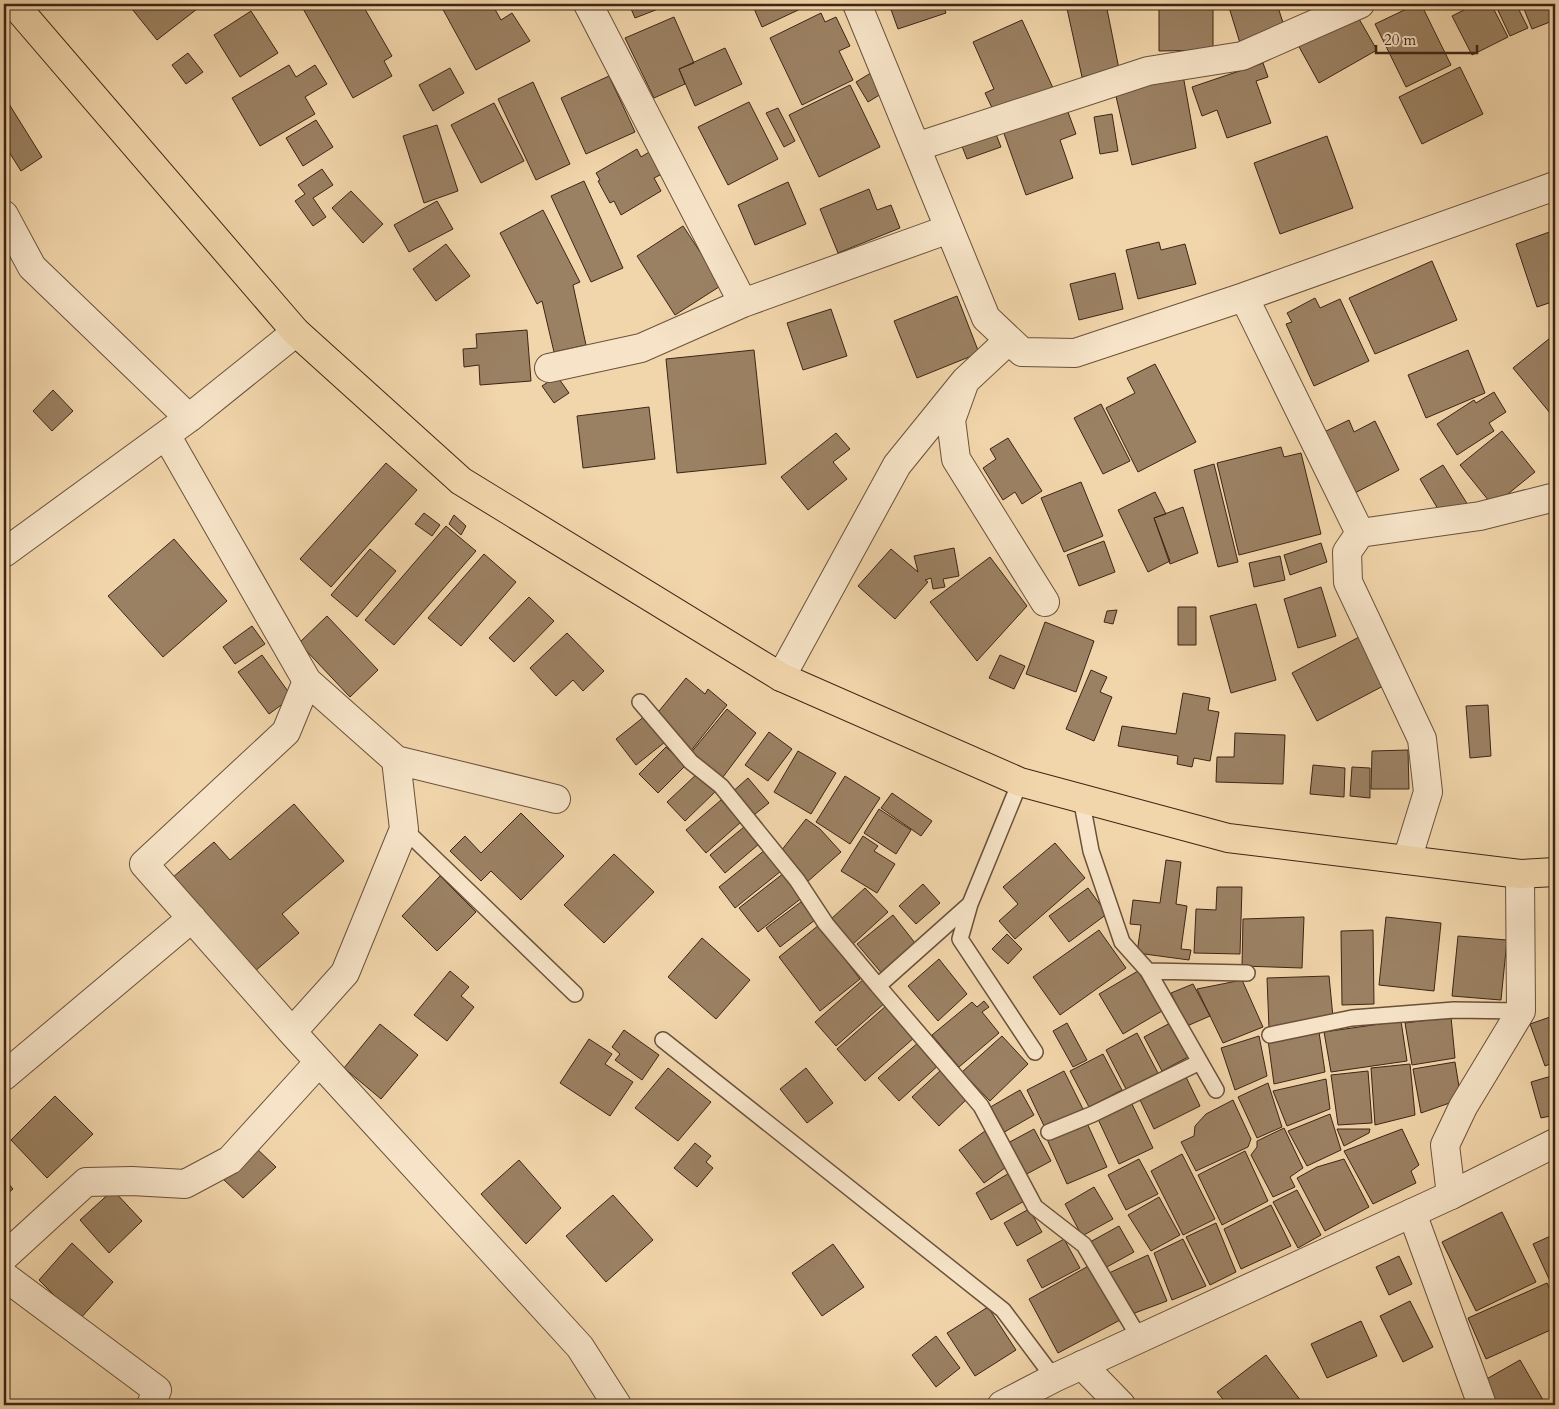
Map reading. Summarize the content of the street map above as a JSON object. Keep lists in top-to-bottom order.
{
  "scale_bar": "20 m"
}
